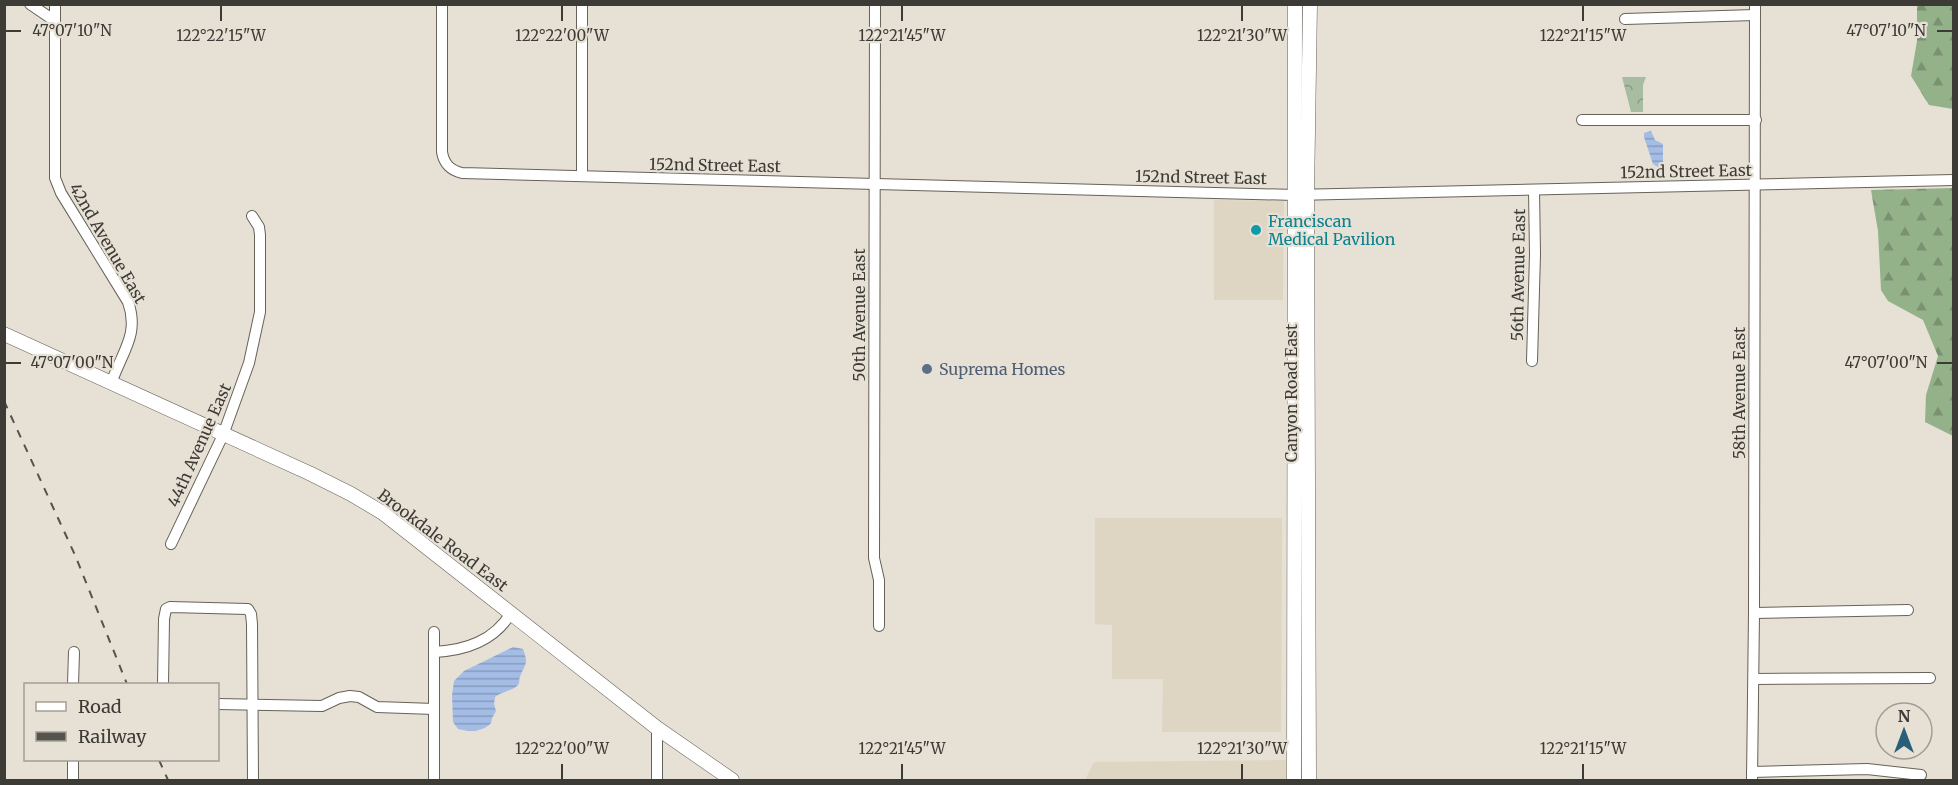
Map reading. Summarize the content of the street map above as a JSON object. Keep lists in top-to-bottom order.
{
  "streets": {
    "main road": ["Canyon Road East", "Brookdale Road East"],
    "street": [
      "152nd Street East",
      "42nd Avenue East",
      "56th Avenue East",
      "50th Avenue East",
      "58th Avenue East",
      "44th Avenue East"
    ]
  },
  "crossings": [
    ["152nd Street East", "56th Avenue East"],
    ["152nd Street East", "50th Avenue East"],
    ["152nd Street East", "Canyon Road East"],
    ["152nd Street East", "58th Avenue East"],
    ["42nd Avenue East", "Brookdale Road East"],
    ["44th Avenue East", "Brookdale Road East"]
  ],
  "places": ["Franciscan Medical Pavilion", "Suprema Homes"],
  "legend": ["Road", "Railway"],
  "north": "top",
  "coordinates": [
    "47°07'10\"N",
    "122°22'15\"W",
    "122°22'00\"W",
    "122°21'45\"W",
    "122°21'30\"W",
    "122°21'15\"W",
    "47°07'00\"N"
  ]
}
